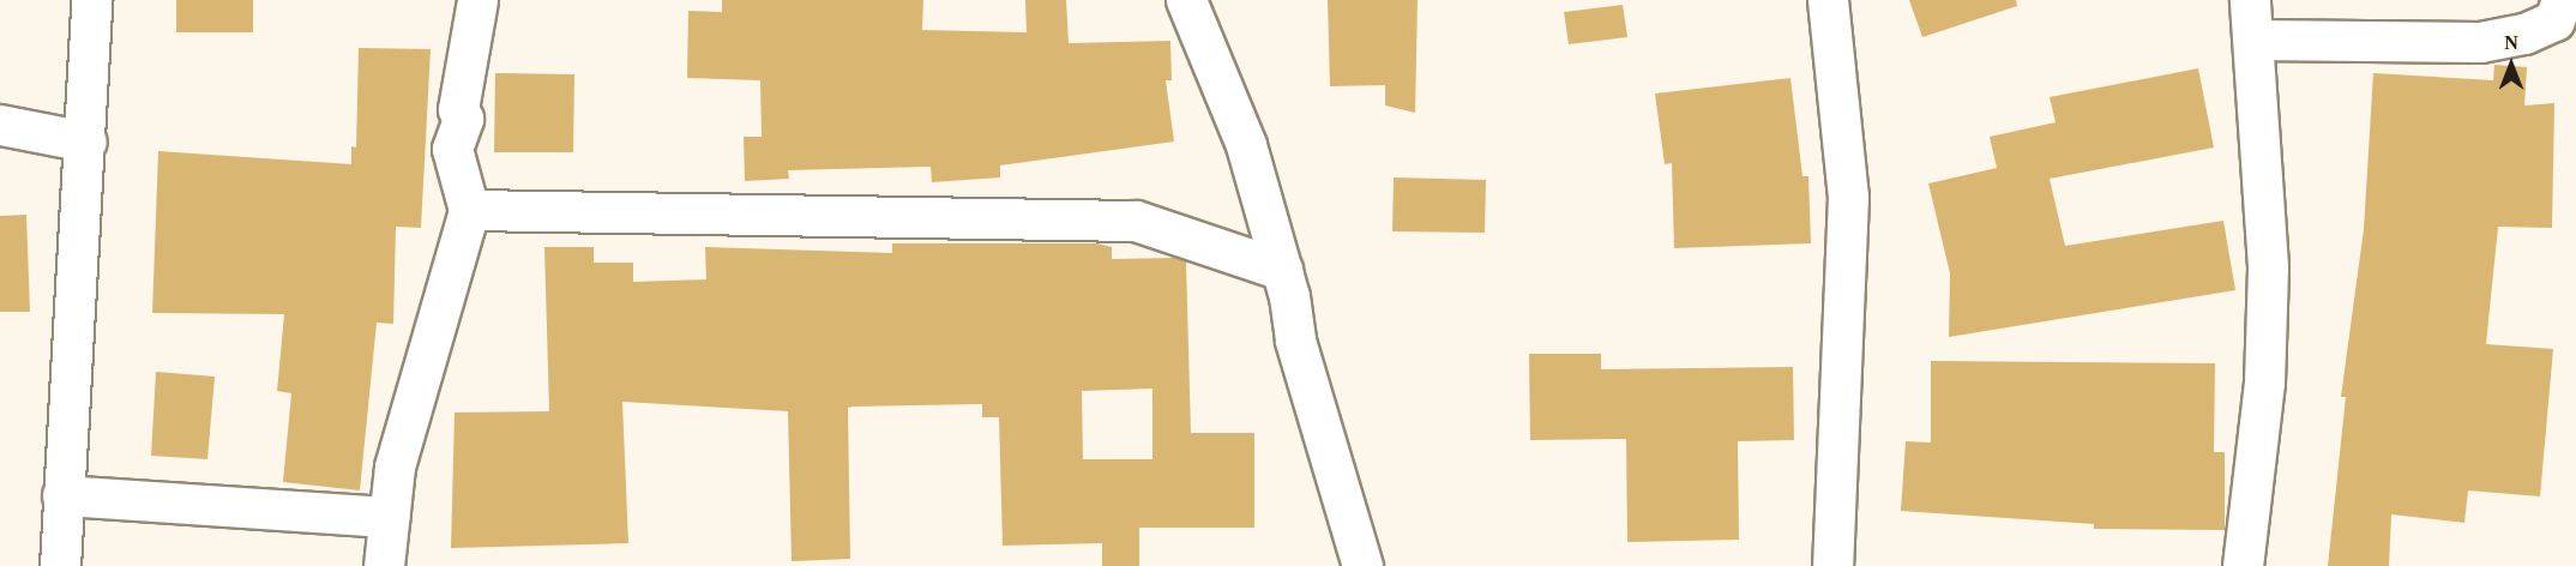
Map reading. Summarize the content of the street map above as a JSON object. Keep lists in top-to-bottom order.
{
  "north": "top"
}
